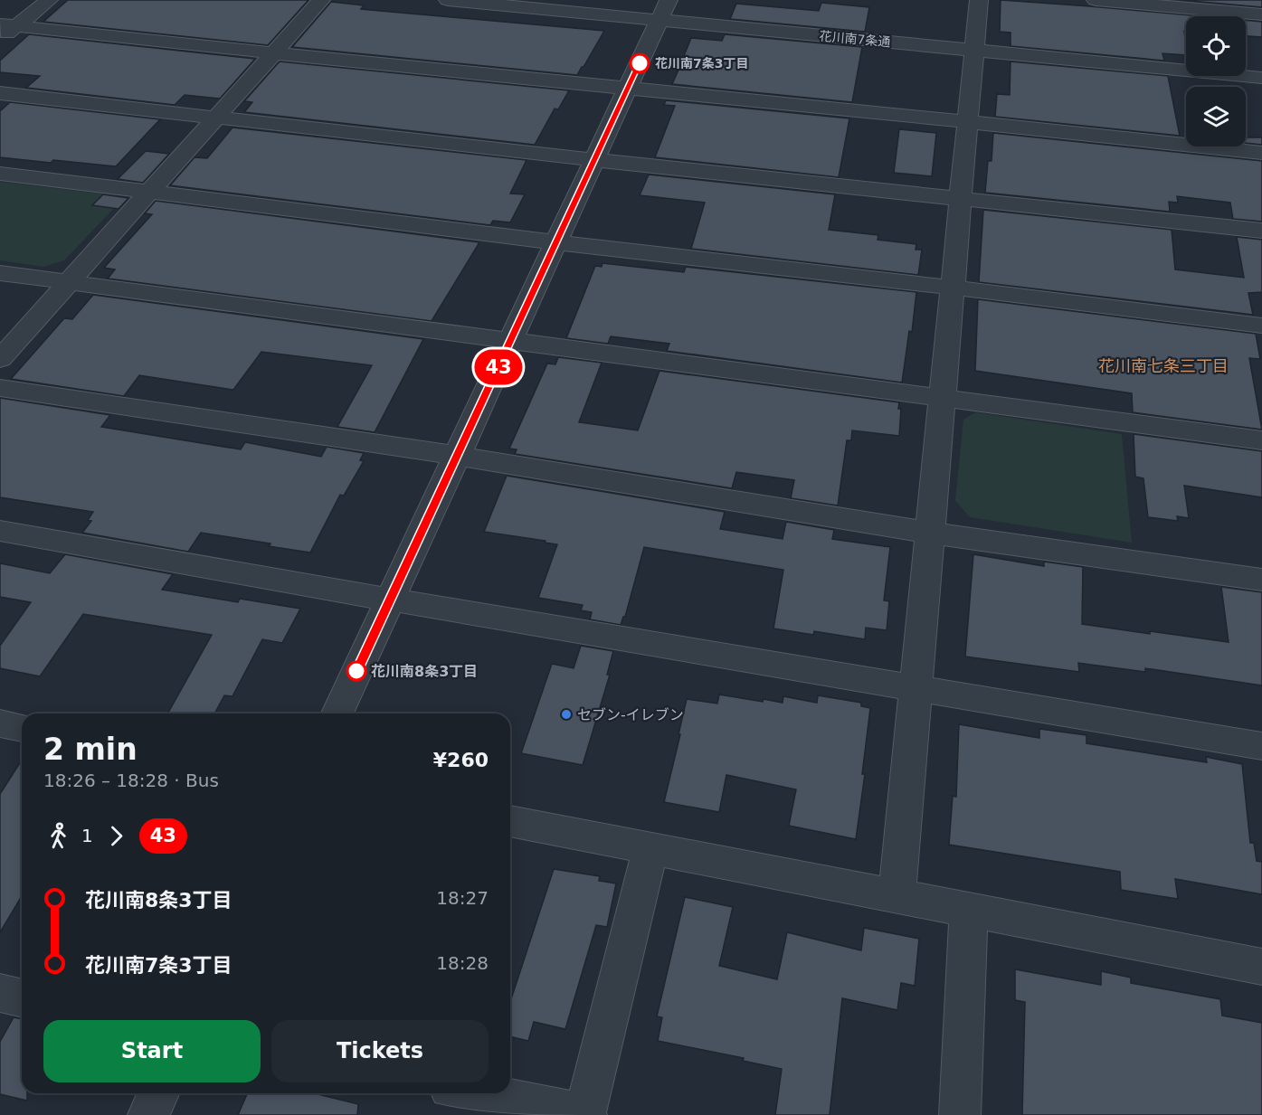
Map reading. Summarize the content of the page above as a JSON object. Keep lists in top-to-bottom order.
{
  "streets": {
    "street": ["花川南7条通"]
  },
  "districts": ["花川南七条三丁目"],
  "places": ["花川南7条3丁目", "花川南8条3丁目", "セブン-イレブン"],
  "lines": ["bus line 43"],
  "page": {
    "on_map": "43",
    "heading": ["2 min", "18:26 – 18:28 · Bus", "¥260"],
    "legs": ["1", "43"],
    "list": [
      {
        "name": "花川南8条3丁目",
        "value": "18:27"
      },
      {
        "name": "花川南7条3丁目",
        "value": "18:28"
      }
    ],
    "buttons": ["Start", "Tickets"]
  }
}
